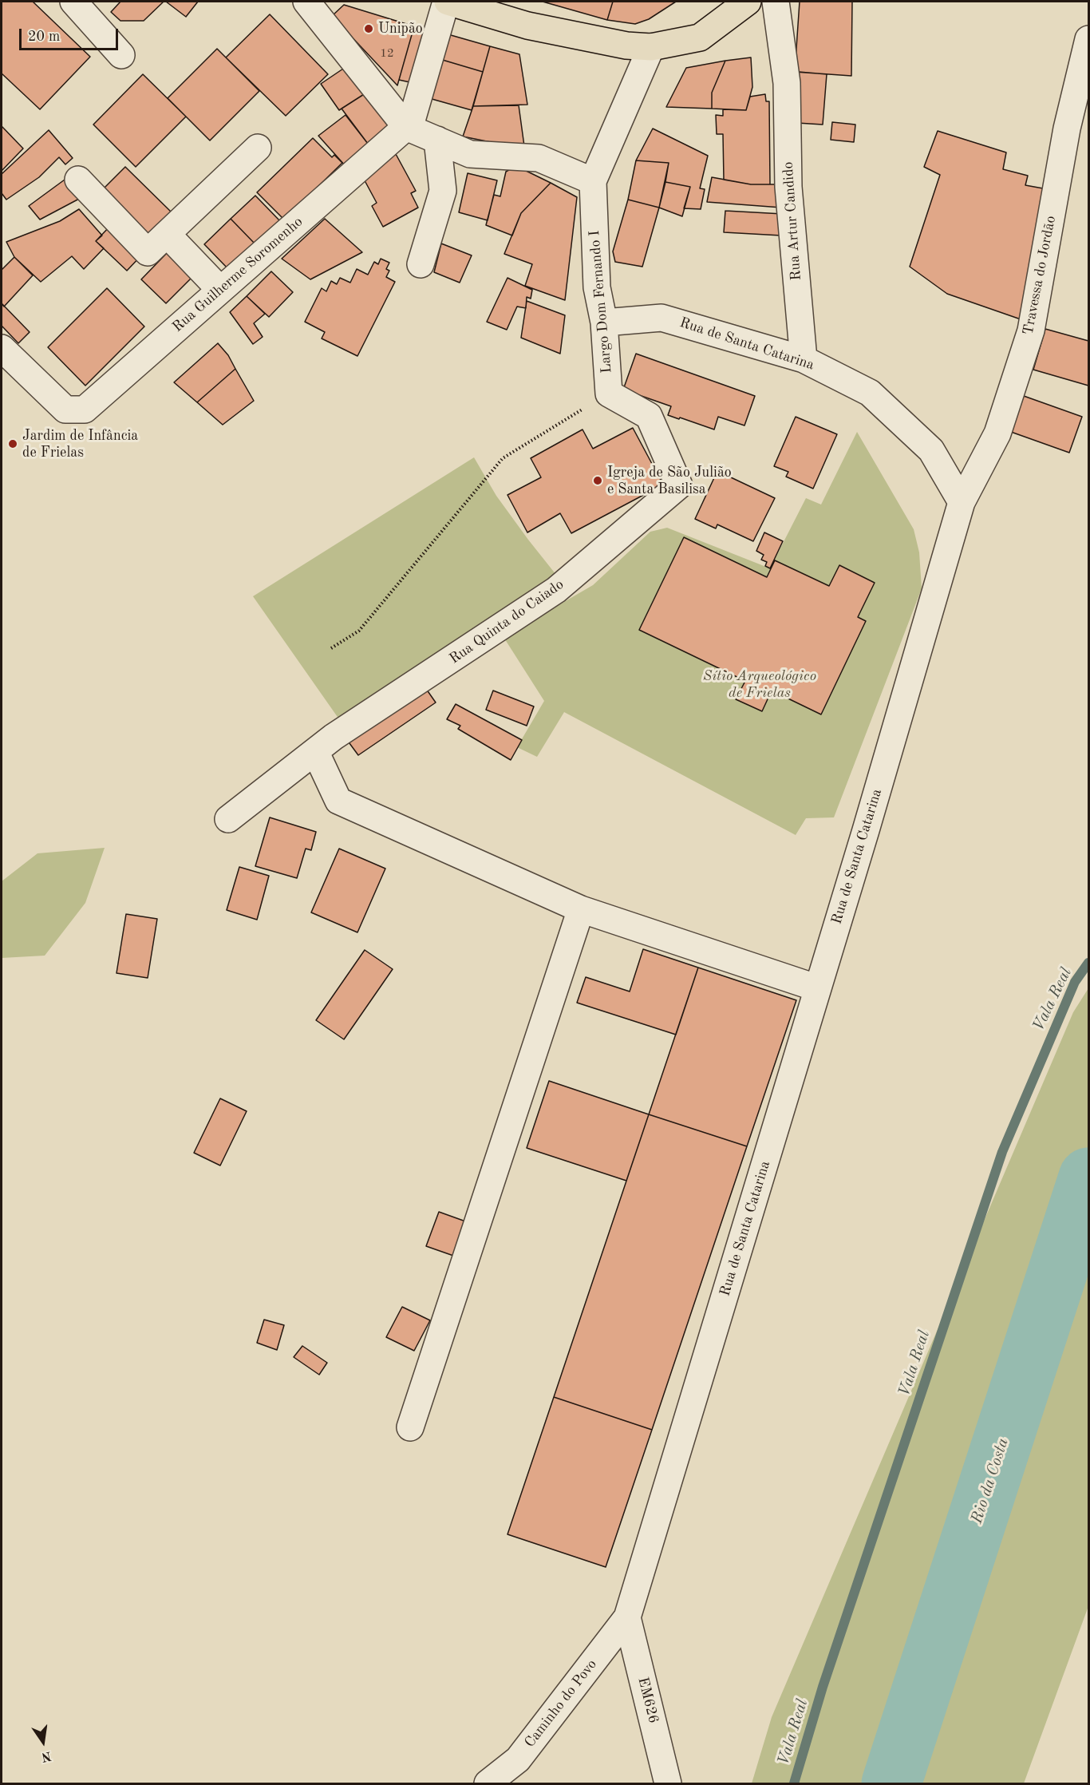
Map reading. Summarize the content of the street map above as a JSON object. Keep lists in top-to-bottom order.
{
  "streets": {
    "street": [
      "Rua Artur Candido",
      "Rua Guilherme Soromenho",
      "Travessa do Jordão",
      "Largo Dom Fernando I",
      "Rua de Santa Catarina",
      "Rua Quinta do Caiado",
      "EM626",
      "Caminho do Povo"
    ]
  },
  "crossings": [
    ["Rua Artur Candido", "Rua de Santa Catarina"],
    ["Travessa do Jordão", "Rua de Santa Catarina"],
    ["Largo Dom Fernando I", "Rua de Santa Catarina"],
    ["Largo Dom Fernando I", "Rua Quinta do Caiado"],
    ["Rua de Santa Catarina", "EM626"],
    ["Rua de Santa Catarina", "Caminho do Povo"],
    ["EM626", "Caminho do Povo"]
  ],
  "water": ["Vala Real", "Rio da Costa"],
  "parks": ["Sítio Arqueológico de Frielas"],
  "places": ["Unipão", "Jardim de Infância de Frielas", "Igreja de São Julião e Santa Basilisa"],
  "house_numbers": ["12"],
  "scale_bar": "20 m",
  "north": "bottom"
}
